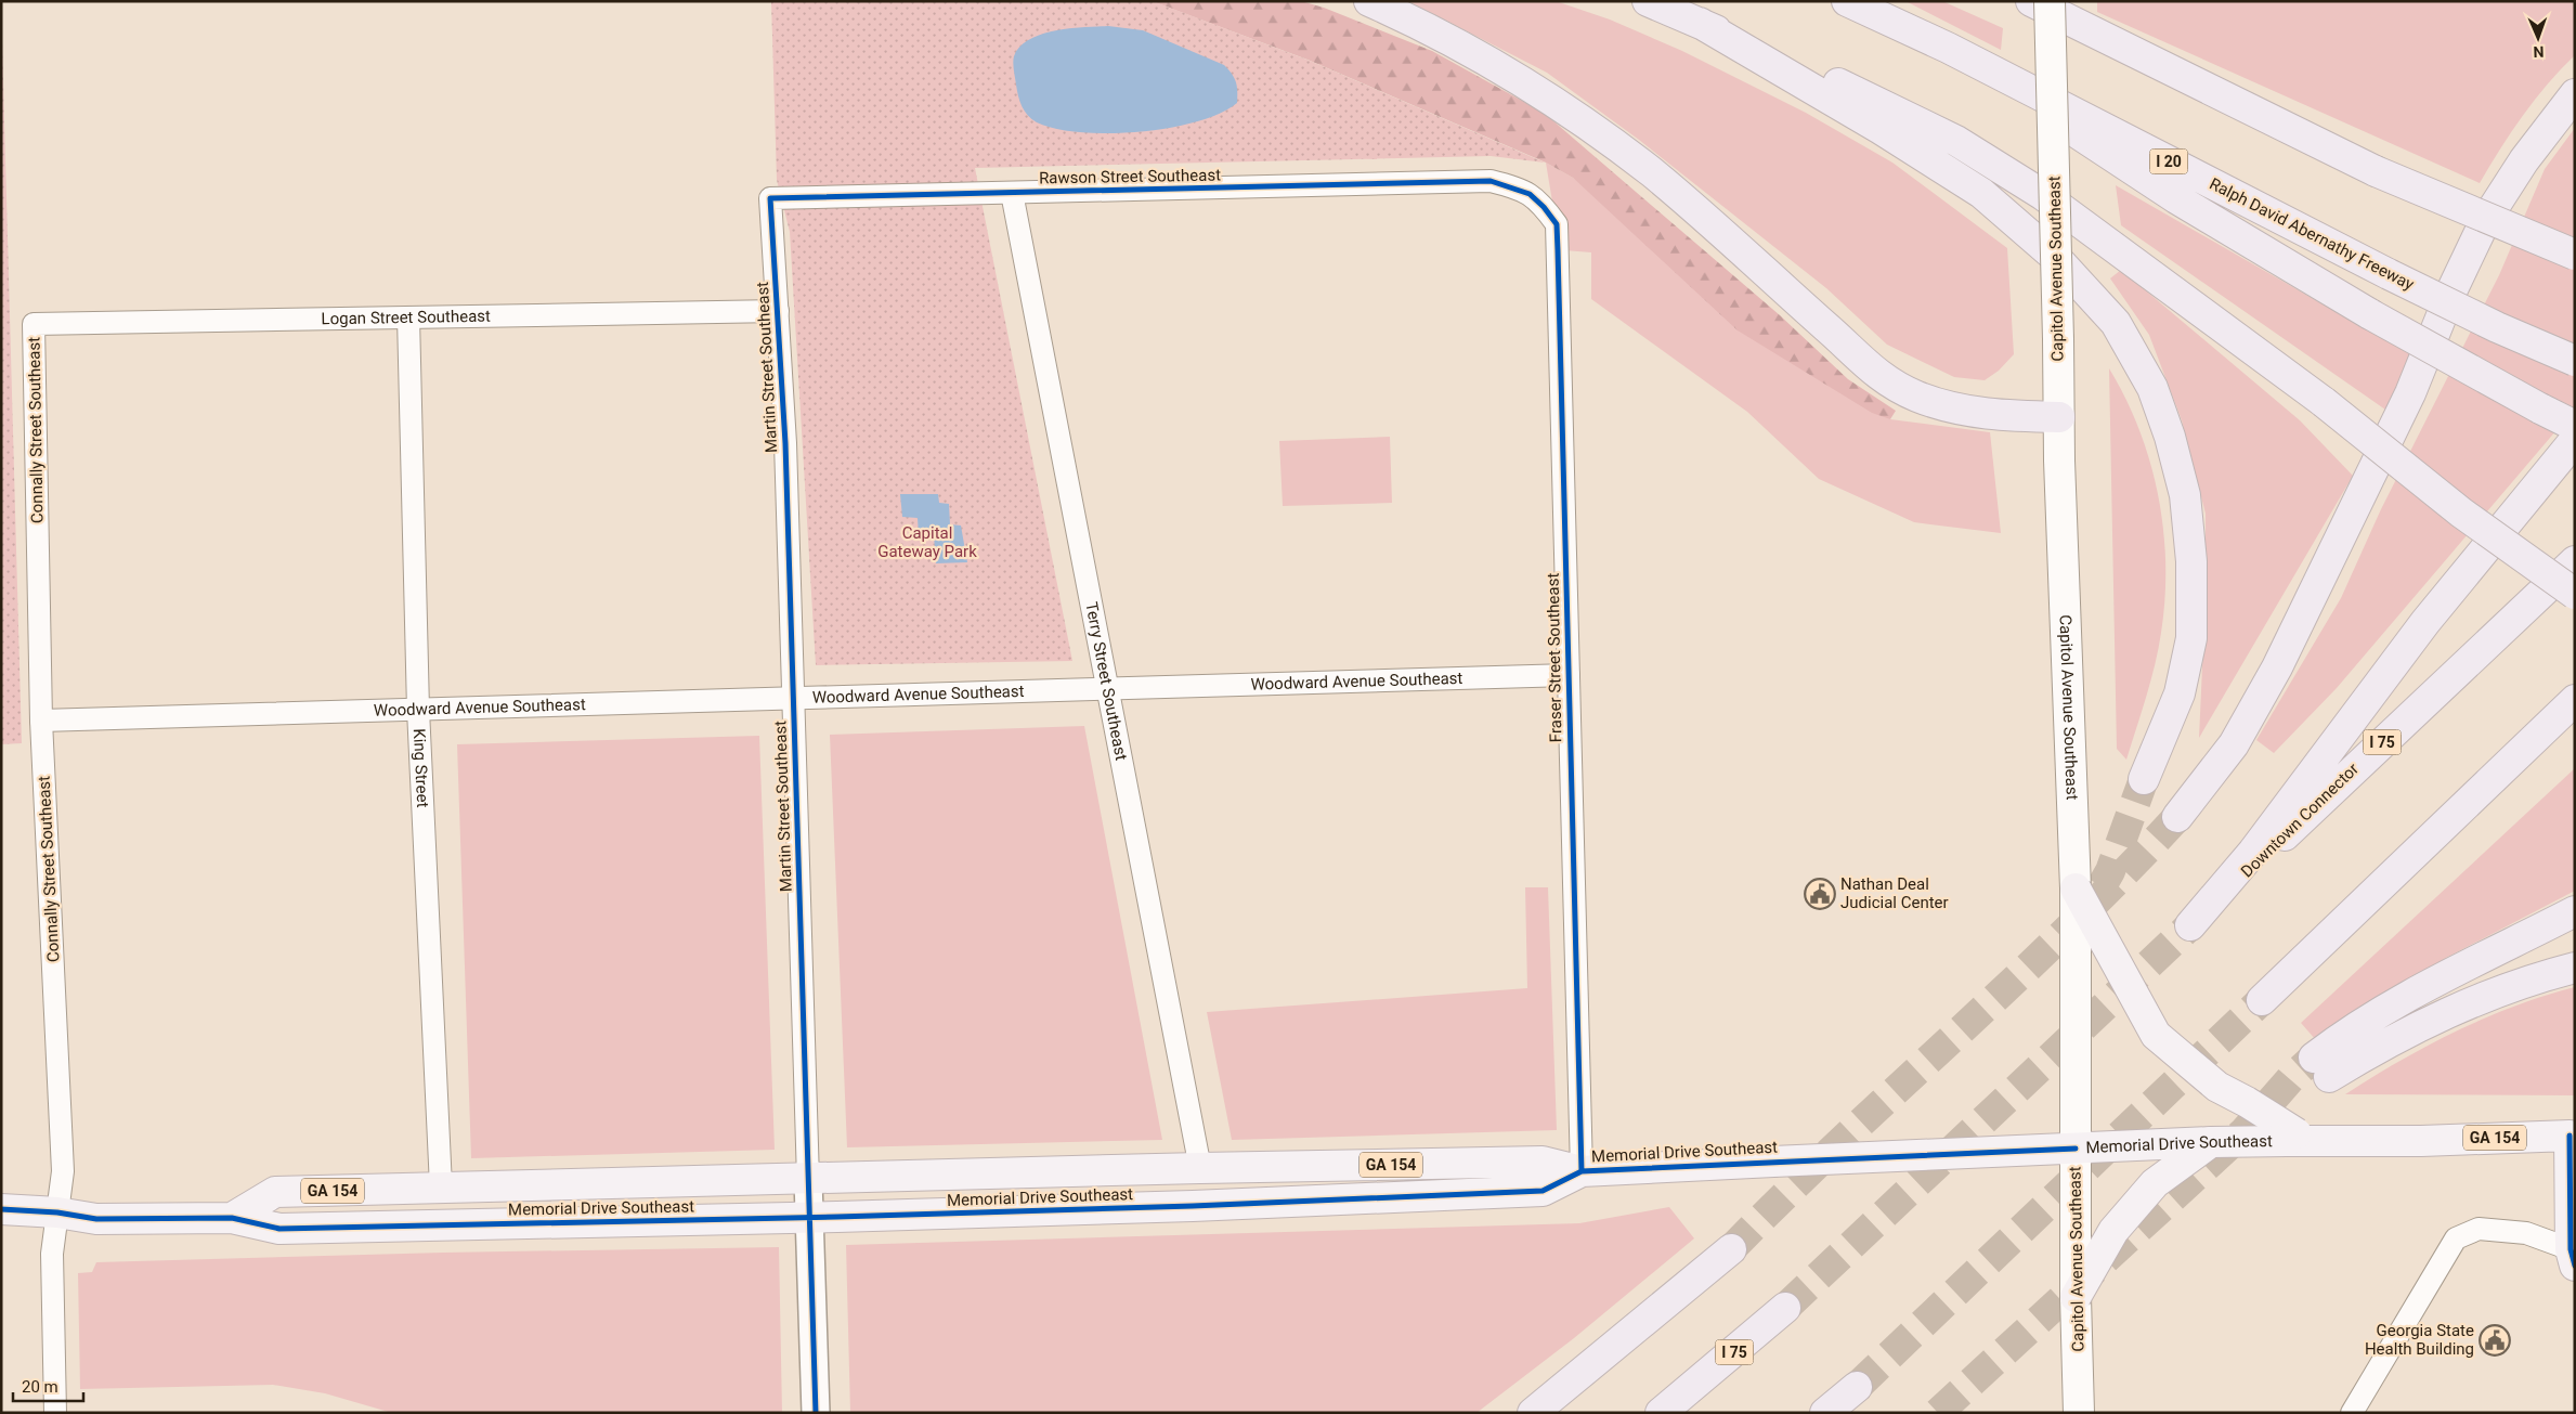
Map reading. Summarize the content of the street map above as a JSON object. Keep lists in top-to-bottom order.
{
  "streets": {
    "highway": [
      "I 20",
      "Ralph David Abernathy Freeway",
      "I 75",
      "Downtown Connector"
    ],
    "main road": ["Capitol Avenue Southeast", "GA 154", "Memorial Drive Southeast"],
    "street": [
      "Rawson Street Southeast",
      "Logan Street Southeast",
      "Martin Street Southeast",
      "Connally Street Southeast",
      "Fraser Street Southeast",
      "Terry Street Southeast",
      "Woodward Avenue Southeast",
      "King Street"
    ]
  },
  "crossings": [
    ["Rawson Street Southeast", "Martin Street Southeast"],
    ["Rawson Street Southeast", "Fraser Street Southeast"],
    ["Rawson Street Southeast", "Terry Street Southeast"],
    ["Capitol Avenue Southeast", "Memorial Drive Southeast"],
    ["Logan Street Southeast", "Martin Street Southeast"],
    ["Logan Street Southeast", "Connally Street Southeast"],
    ["Logan Street Southeast", "King Street"],
    ["Martin Street Southeast", "Woodward Avenue Southeast"],
    ["Martin Street Southeast", "Memorial Drive Southeast"],
    ["Connally Street Southeast", "Woodward Avenue Southeast"],
    ["Connally Street Southeast", "Memorial Drive Southeast"],
    ["Fraser Street Southeast", "Woodward Avenue Southeast"],
    ["Fraser Street Southeast", "Memorial Drive Southeast"],
    ["Terry Street Southeast", "Woodward Avenue Southeast"],
    ["Terry Street Southeast", "Memorial Drive Southeast"],
    ["Woodward Avenue Southeast", "King Street"],
    ["King Street", "Memorial Drive Southeast"],
    ["GA 154", "Memorial Drive Southeast"]
  ],
  "parks": ["Capital Gateway Park"],
  "places": {
    "public building": ["Nathan Deal Judicial Center", "Georgia State Health Building"]
  },
  "scale_bar": "20 m",
  "north": "bottom"
}
